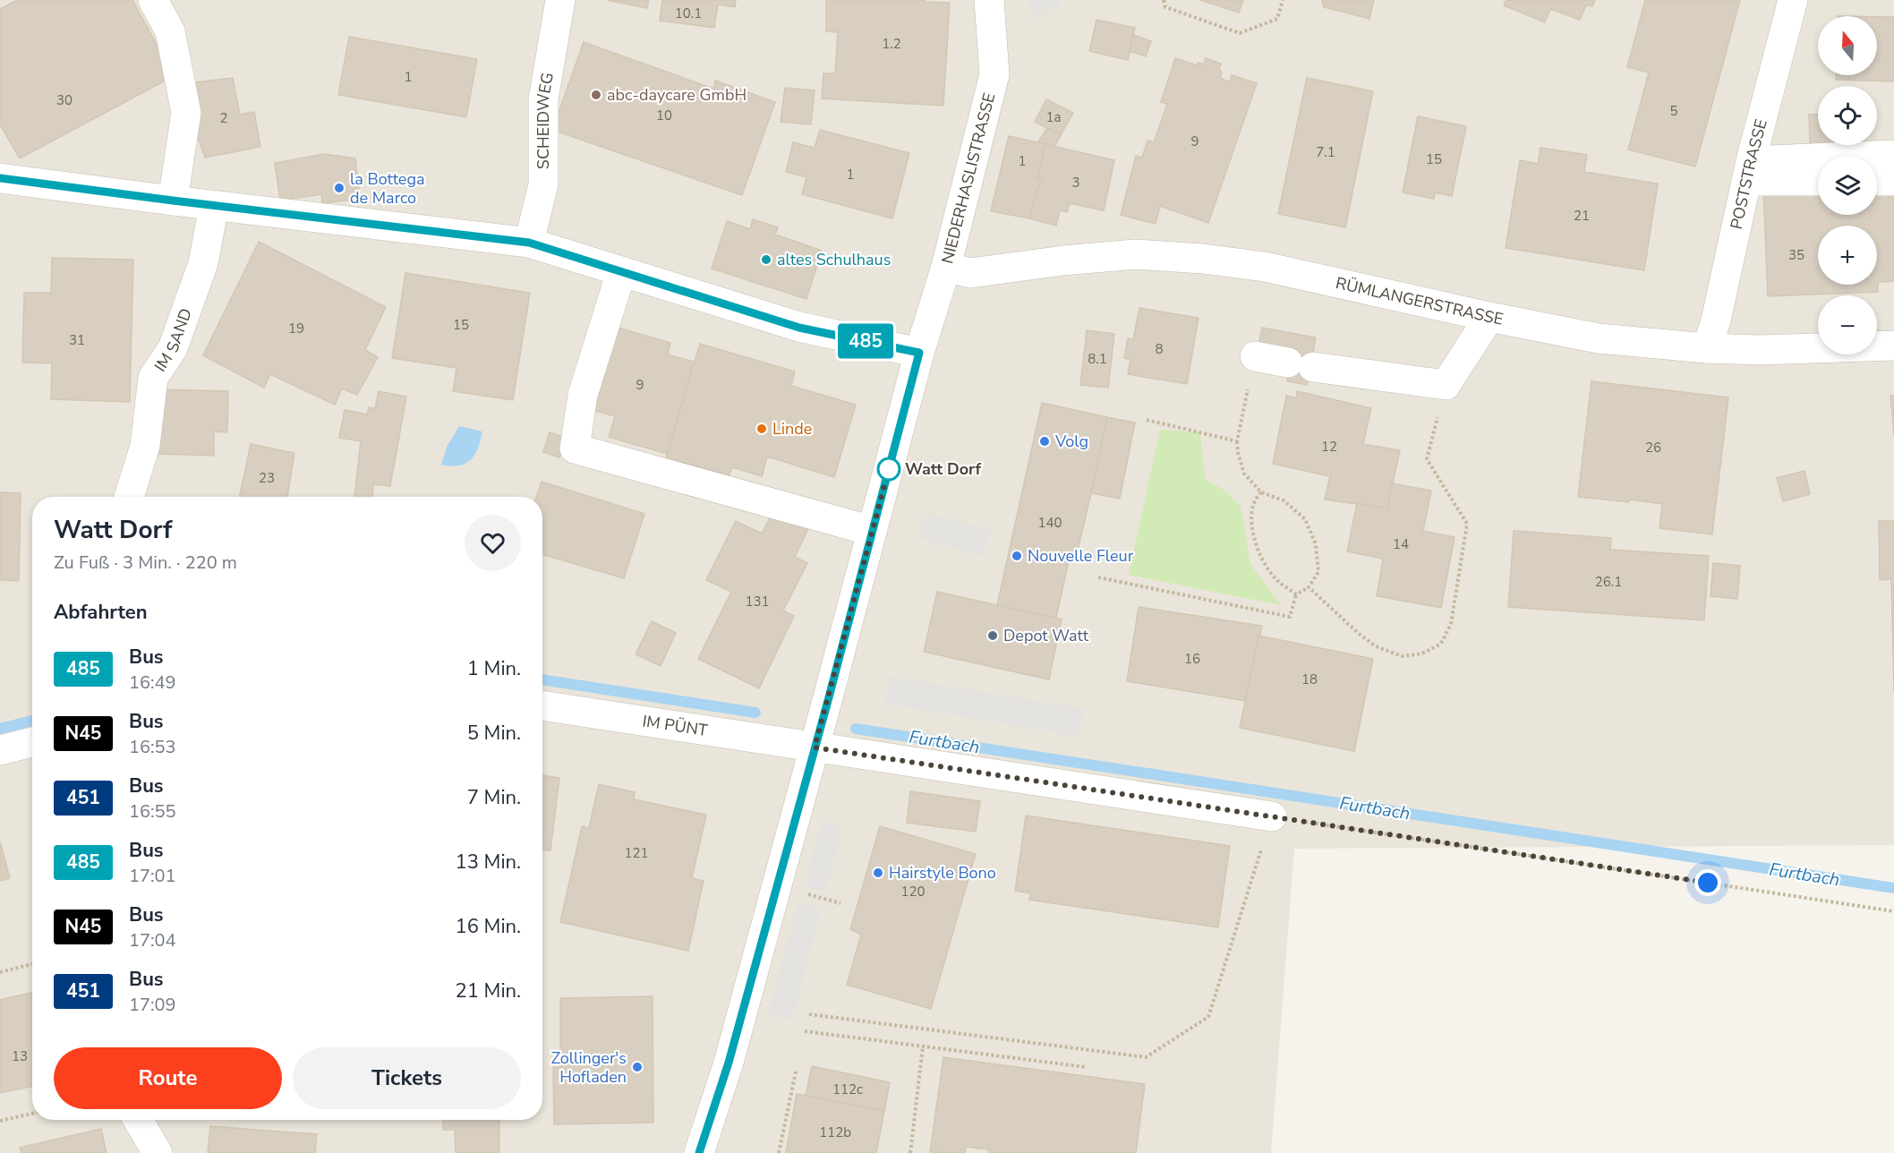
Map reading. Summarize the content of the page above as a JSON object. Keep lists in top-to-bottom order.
{
  "streets": {
    "street": [
      "SCHEIDWEG",
      "POSTSTRASSE",
      "NIEDERHASLISTRASSE",
      "RÜMLANGERSTRASSE",
      "IM SAND",
      "IM PÜNT"
    ]
  },
  "crossings": [
    ["POSTSTRASSE", "RÜMLANGERSTRASSE"],
    ["NIEDERHASLISTRASSE", "RÜMLANGERSTRASSE"],
    ["NIEDERHASLISTRASSE", "IM PÜNT"]
  ],
  "water": ["Furtbach"],
  "places": [
    "abc-daycare GmbH",
    "la Bottega de Marco",
    "altes Schulhaus",
    "Linde",
    "Volg",
    "Watt Dorf",
    "Nouvelle Fleur",
    "Depot Watt",
    "Hairstyle Bono",
    "Zollinger's Hofladen"
  ],
  "lines": ["bus line 485"],
  "house_numbers": [
    "10.1",
    "1.2",
    "1",
    "30",
    "5",
    "10",
    "1a",
    "2",
    "9",
    "7.1",
    "15",
    "1",
    "1",
    "3",
    "21",
    "35",
    "15",
    "19",
    "31",
    "8",
    "8.1",
    "9",
    "12",
    "26",
    "23",
    "140",
    "14",
    "26.1",
    "131",
    "16",
    "18",
    "121",
    "120",
    "13",
    "112c",
    "112b"
  ],
  "north": "top",
  "page": {
    "on_map": "485",
    "map_buttons": ["+", "−"],
    "heading": [
      ["Watt Dorf", "Zu Fuß · 3 Min. · 220 m"],
      "Abfahrten"
    ],
    "list": [
      {
        "mark": "485",
        "name": "Bus",
        "note": "16:49",
        "value": "1 Min."
      },
      {
        "mark": "N45",
        "name": "Bus",
        "note": "16:53",
        "value": "5 Min."
      },
      {
        "mark": "451",
        "name": "Bus",
        "note": "16:55",
        "value": "7 Min."
      },
      {
        "mark": "485",
        "name": "Bus",
        "note": "17:01",
        "value": "13 Min."
      },
      {
        "mark": "N45",
        "name": "Bus",
        "note": "17:04",
        "value": "16 Min."
      },
      {
        "mark": "451",
        "name": "Bus",
        "note": "17:09",
        "value": "21 Min."
      }
    ],
    "buttons": ["Route", "Tickets"]
  }
}
